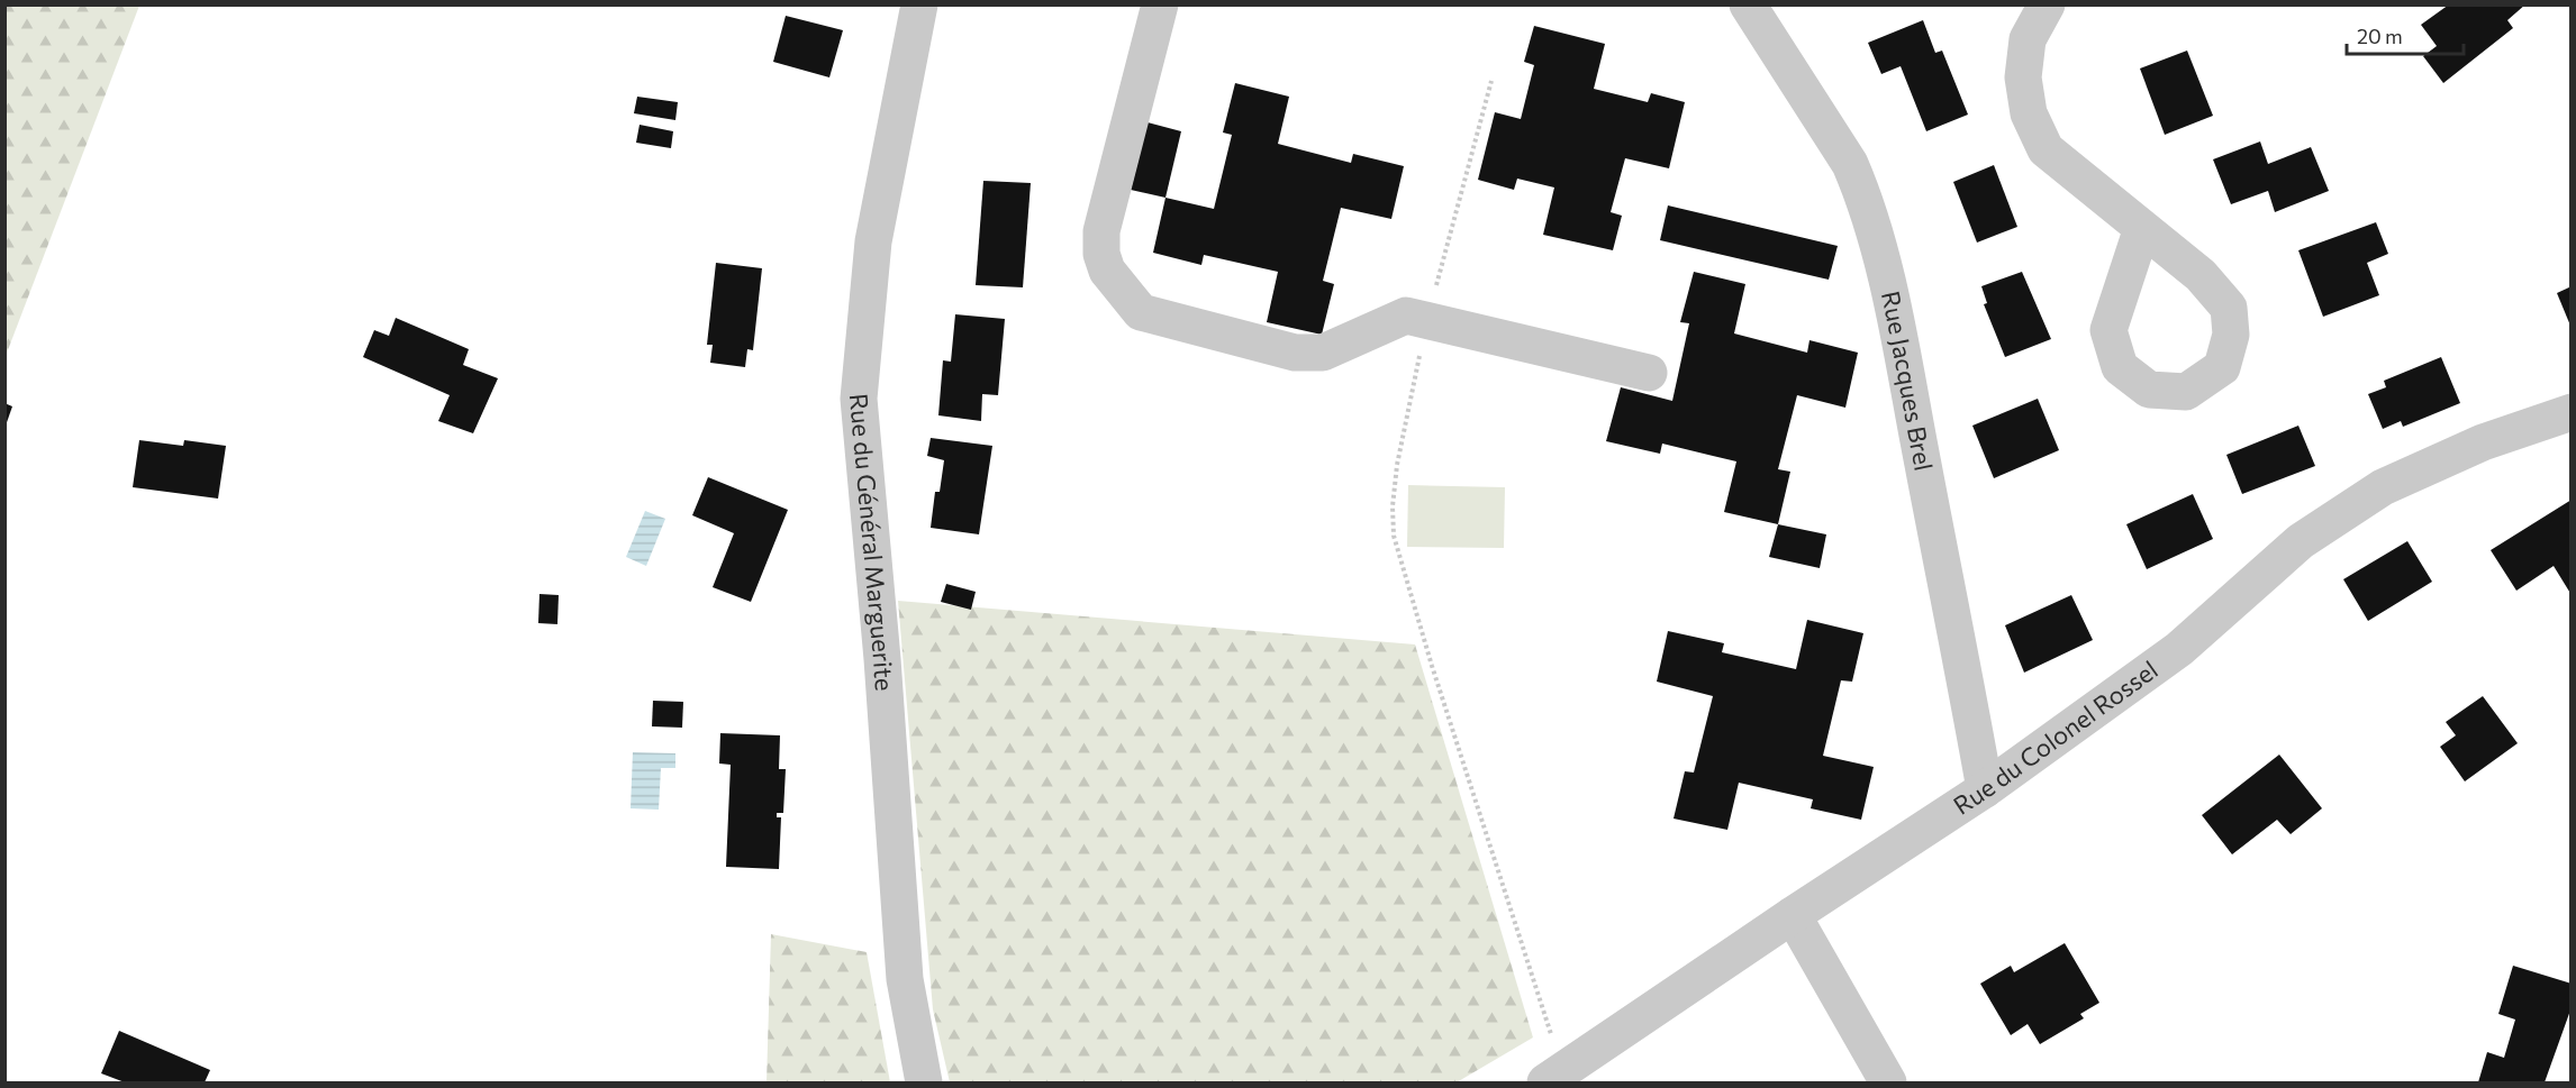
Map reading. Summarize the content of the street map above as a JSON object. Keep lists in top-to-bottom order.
{
  "streets": {
    "street": ["Rue Jacques Brel", "Rue du Général Marguerite", "Rue du Colonel Rossel"]
  },
  "crossings": [
    ["Rue Jacques Brel", "Rue du Colonel Rossel"]
  ],
  "scale_bar": "20 m"
}
